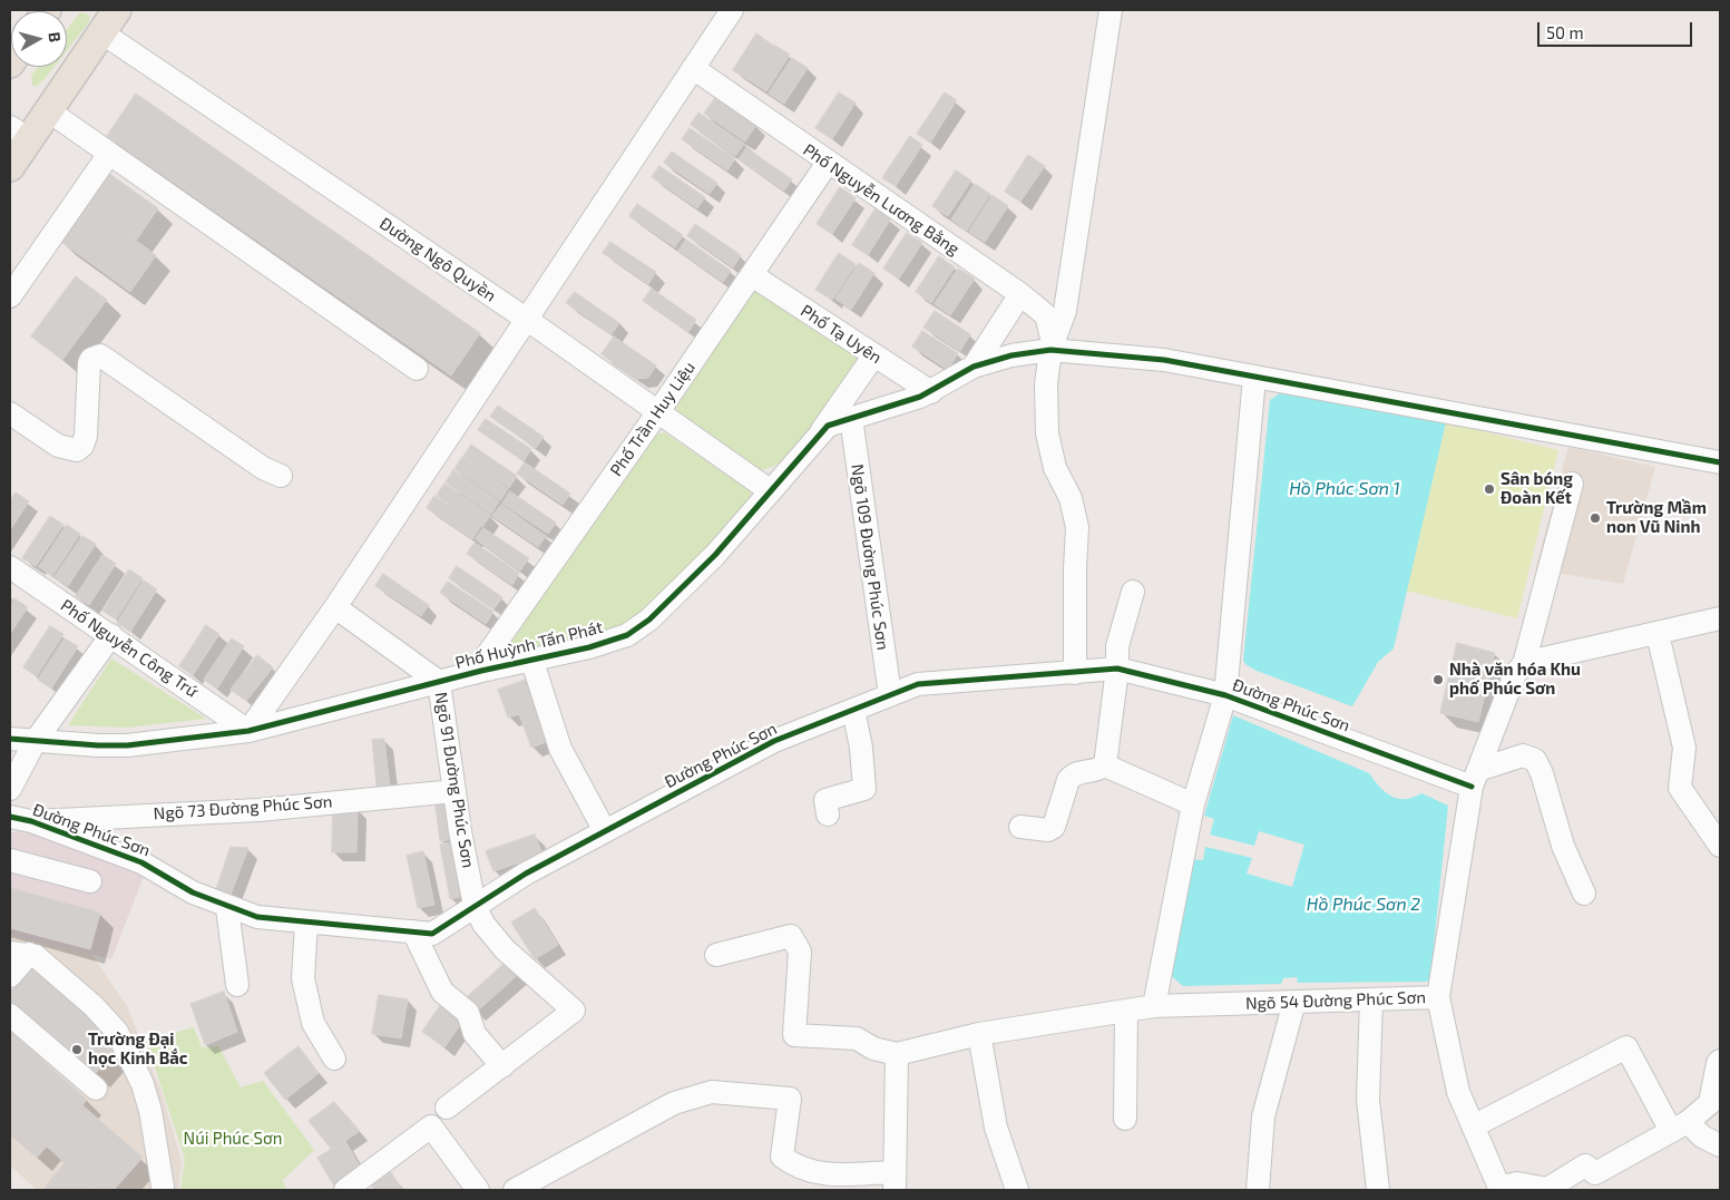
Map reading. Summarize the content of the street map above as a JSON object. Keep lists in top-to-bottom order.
{
  "streets": {
    "street": [
      "Phố Nguyễn Lương Bằng",
      "Đường Ngô Quyền",
      "Phố Tạ Uyên",
      "Phố Trần Huy Liệu",
      "Ngõ 109 Đường Phúc Sơn",
      "Phố Huỳnh Tấn Phát",
      "Phố Nguyễn Công Trứ",
      "Đường Phúc Sơn",
      "Ngõ 91 Đường Phúc Sơn",
      "Ngõ 73 Đường Phúc Sơn",
      "Ngõ 54 Đường Phúc Sơn"
    ]
  },
  "crossings": [
    ["Phố Nguyễn Lương Bằng", "Phố Trần Huy Liệu"],
    ["Phố Nguyễn Lương Bằng", "Phố Huỳnh Tấn Phát"],
    ["Đường Ngô Quyền", "Phố Trần Huy Liệu"],
    ["Đường Ngô Quyền", "Phố Huỳnh Tấn Phát"],
    ["Phố Tạ Uyên", "Phố Trần Huy Liệu"],
    ["Phố Tạ Uyên", "Phố Huỳnh Tấn Phát"],
    ["Phố Trần Huy Liệu", "Phố Huỳnh Tấn Phát"],
    ["Ngõ 109 Đường Phúc Sơn", "Phố Huỳnh Tấn Phát"],
    ["Ngõ 109 Đường Phúc Sơn", "Đường Phúc Sơn"],
    ["Phố Huỳnh Tấn Phát", "Phố Nguyễn Công Trứ"],
    ["Phố Huỳnh Tấn Phát", "Ngõ 91 Đường Phúc Sơn"],
    ["Đường Phúc Sơn", "Ngõ 91 Đường Phúc Sơn"],
    ["Đường Phúc Sơn", "Ngõ 73 Đường Phúc Sơn"],
    ["Đường Phúc Sơn", "Ngõ 54 Đường Phúc Sơn"],
    ["Ngõ 91 Đường Phúc Sơn", "Ngõ 73 Đường Phúc Sơn"]
  ],
  "water": ["Hồ Phúc Sơn 1", "Hồ Phúc Sơn 2"],
  "parks": ["Núi Phúc Sơn"],
  "places": [
    "Sân bóng Đoàn Kết",
    "Trường Mầm non Vũ Ninh",
    "Nhà văn hóa Khu phố Phúc Sơn",
    "Trường Đại học Kinh Bắc"
  ],
  "scale_bar": "50 m",
  "north": "right"
}
